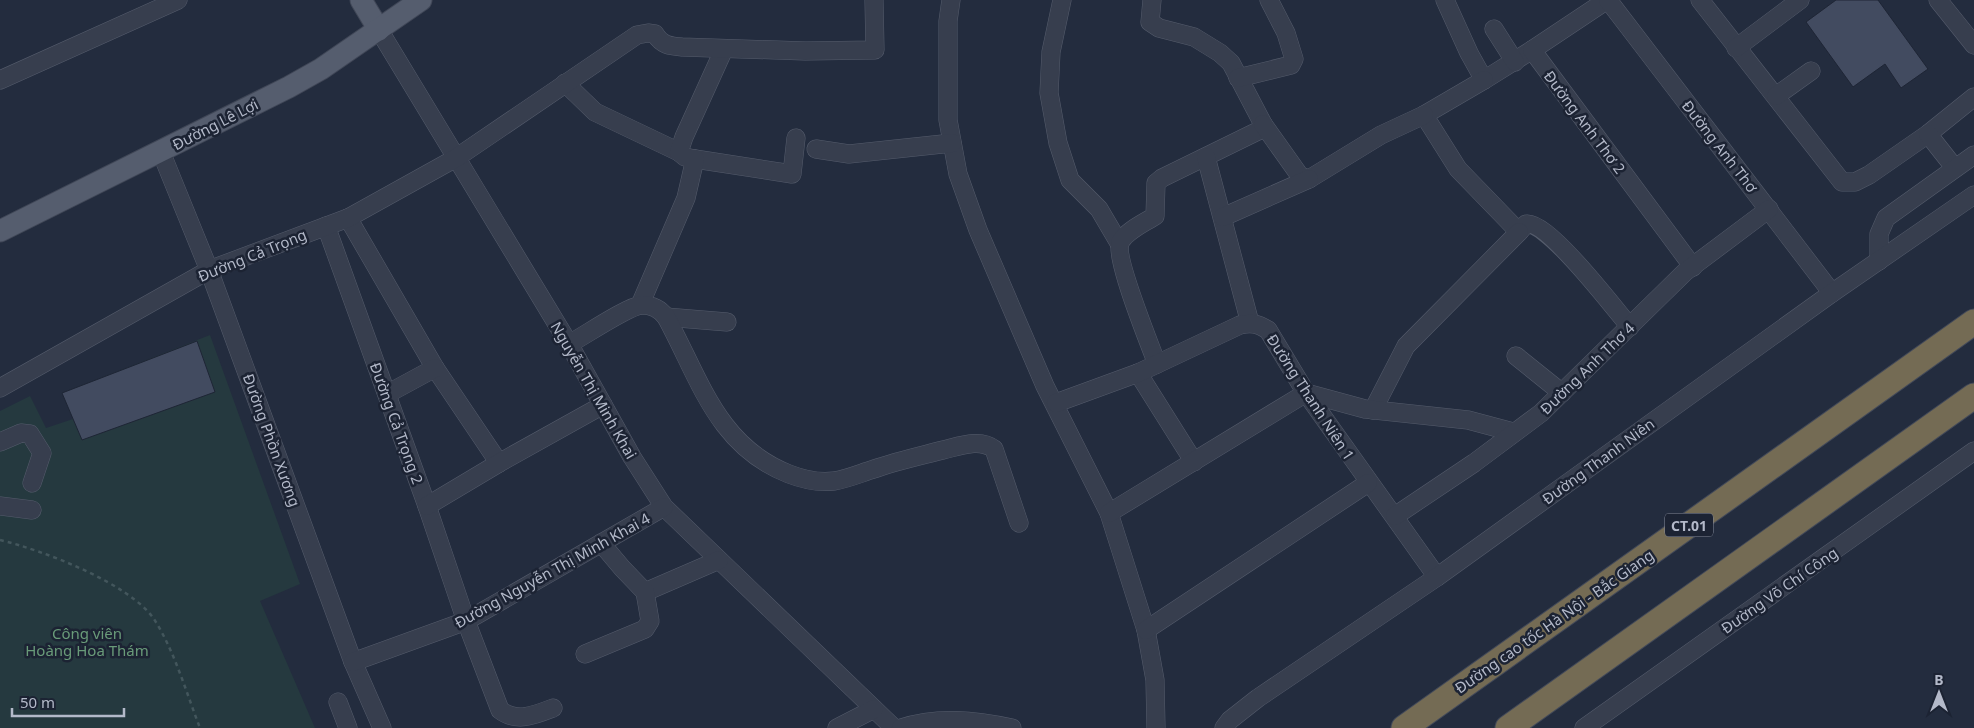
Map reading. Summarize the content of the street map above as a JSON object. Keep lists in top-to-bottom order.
{
  "streets": {
    "highway": ["CT.01", "Đường cao tốc Hà Nội - Bắc Giang"],
    "main road": ["Đường Lê Lợi", "Nguyễn Thị Minh Khai"],
    "street": [
      "Đường Anh Thơ 2",
      "Đường Anh Thơ",
      "Đường Cả Trọng",
      "Đường Anh Thơ 4",
      "Đường Thanh Niên 1",
      "Đường Cả Trọng 2",
      "Đường Phồn Xương",
      "Đường Thanh Niên",
      "Đường Nguyễn Thị Minh Khai 4",
      "Đường Võ Chí Công"
    ]
  },
  "crossings": [
    ["Đường Anh Thơ 2", "Đường Anh Thơ 4"],
    ["Đường Lê Lợi", "Nguyễn Thị Minh Khai"],
    ["Đường Lê Lợi", "Đường Phồn Xương"],
    ["Đường Anh Thơ", "Đường Anh Thơ 4"],
    ["Đường Anh Thơ", "Đường Thanh Niên"],
    ["Đường Cả Trọng", "Nguyễn Thị Minh Khai"],
    ["Đường Cả Trọng", "Đường Cả Trọng 2"],
    ["Đường Cả Trọng", "Đường Phồn Xương"],
    ["Đường Anh Thơ 4", "Đường Thanh Niên 1"],
    ["Nguyễn Thị Minh Khai", "Đường Nguyễn Thị Minh Khai 4"],
    ["Đường Thanh Niên 1", "Đường Thanh Niên"],
    ["Đường Cả Trọng 2", "Đường Nguyễn Thị Minh Khai 4"],
    ["Đường Phồn Xương", "Đường Nguyễn Thị Minh Khai 4"]
  ],
  "parks": ["Công viên Hoàng Hoa Thám"],
  "scale_bar": "50 m",
  "north": "top"
}
